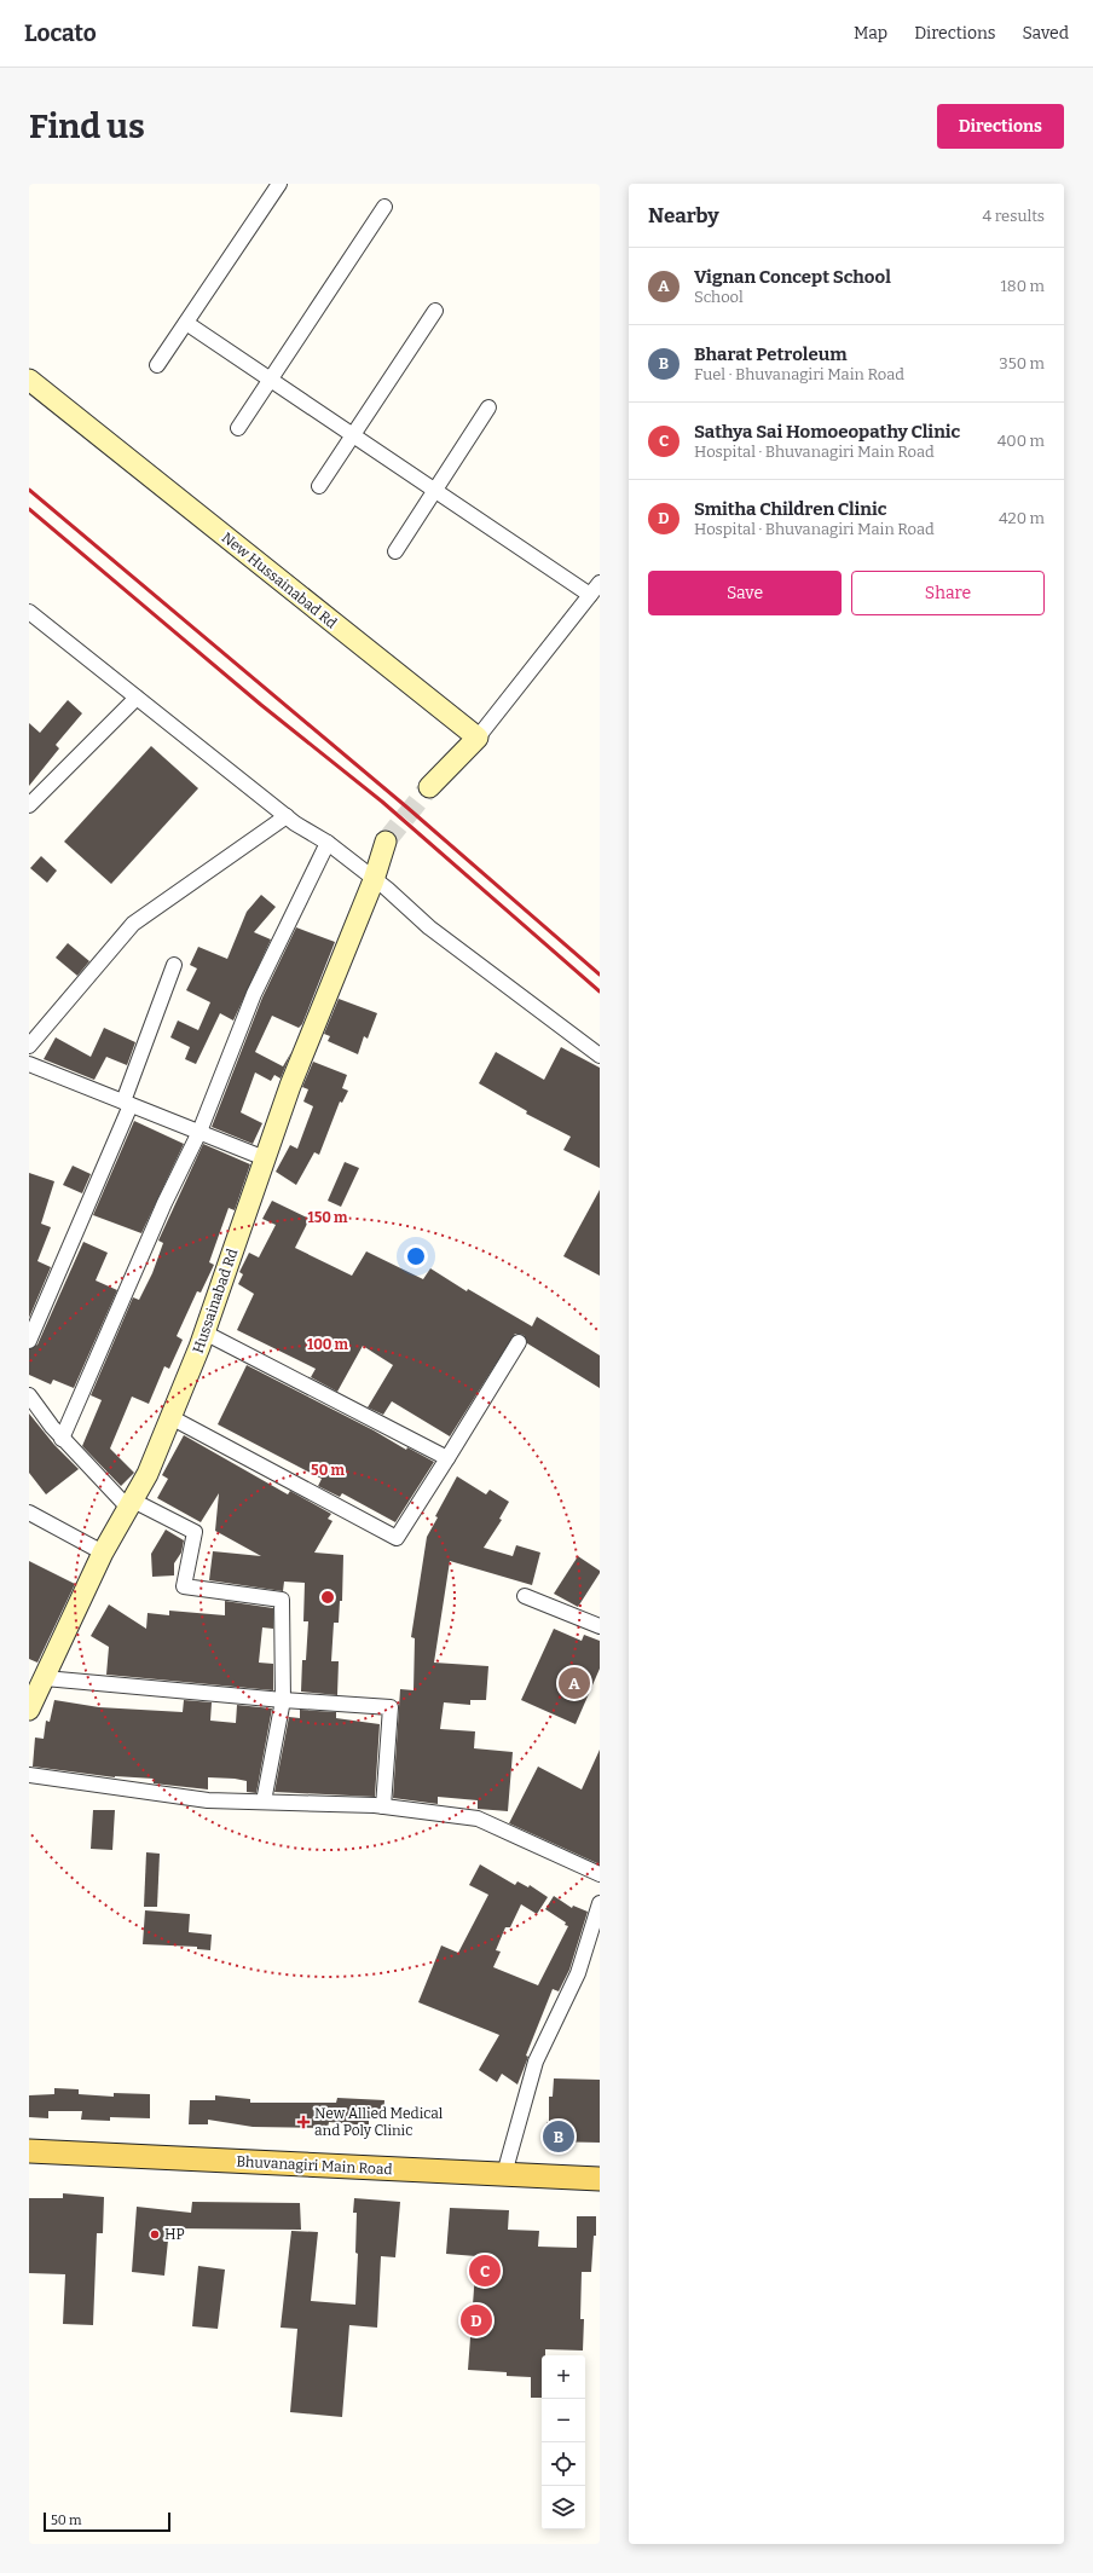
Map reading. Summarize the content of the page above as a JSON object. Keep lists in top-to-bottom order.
{
  "streets": {
    "main road": ["Bhuvanagiri Main Road"],
    "street": ["New Hussainabad Rd", "Hussainabad Rd"]
  },
  "places": {
    "health": ["New Allied Medical and Poly Clinic"],
    "other": ["HP"]
  },
  "scale_bar": "50 m",
  "page": {
    "header": "Locato",
    "nav": ["Map", "Directions", "Saved"],
    "buttons": [
      "Directions",
      ["Save", "Share"]
    ],
    "title": "Find us",
    "heading": ["Nearby", "4 results"],
    "list": [
      {
        "mark": "A",
        "name": "Vignan Concept School",
        "note": "School",
        "value": "180 m"
      },
      {
        "mark": "B",
        "name": "Bharat Petroleum",
        "note": "Fuel · Bhuvanagiri Main Road",
        "value": "350 m"
      },
      {
        "mark": "C",
        "name": "Sathya Sai Homoeopathy Clinic",
        "note": "Hospital · Bhuvanagiri Main Road",
        "value": "400 m"
      },
      {
        "mark": "D",
        "name": "Smitha Children Clinic",
        "note": "Hospital · Bhuvanagiri Main Road",
        "value": "420 m"
      }
    ],
    "pins": [
      "A",
      "B",
      "C",
      "D"
    ],
    "map_buttons": ["+", "−"],
    "scale": "50 m"
  },
  "rings": ["150 m", "100 m", "50 m"]
}
